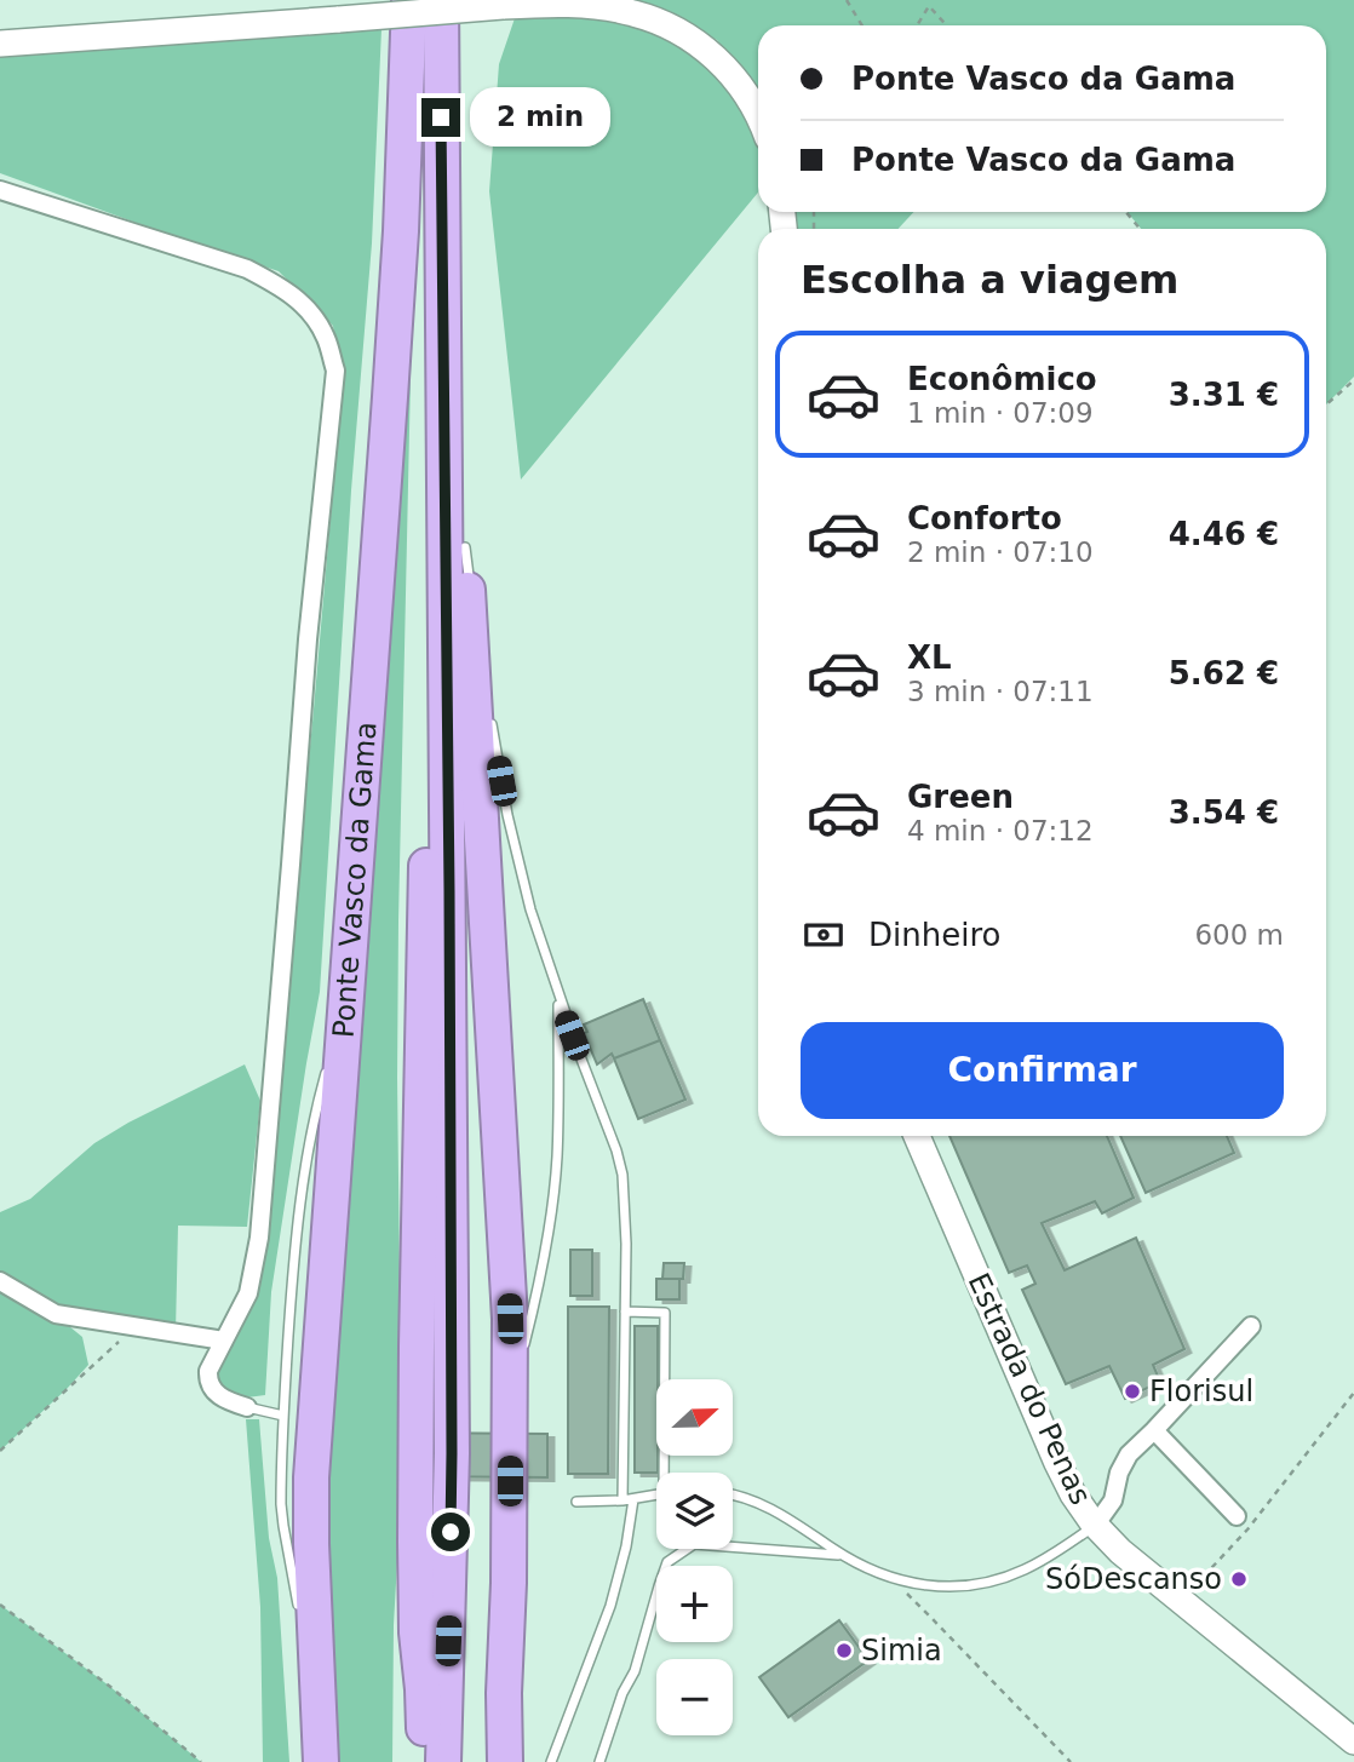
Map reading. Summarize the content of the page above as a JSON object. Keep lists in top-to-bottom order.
{
  "streets": {
    "highway": ["Ponte Vasco da Gama"],
    "street": ["Estrada do Penas"]
  },
  "places": ["Florisul", "SóDescanso", "Simia"],
  "north": "right",
  "page": {
    "banner": ["Ponte Vasco da Gama", "Ponte Vasco da Gama"],
    "bubble": "2 min",
    "heading": "Escolha a viagem",
    "list": [
      {
        "name": "Econômico",
        "note": "1 min · 07:09",
        "value": "3.31 €"
      },
      {
        "name": "Conforto",
        "note": "2 min · 07:10",
        "value": "4.46 €"
      },
      {
        "name": "XL",
        "note": "3 min · 07:11",
        "value": "5.62 €"
      },
      {
        "name": "Green",
        "note": "4 min · 07:12",
        "value": "3.54 €"
      }
    ],
    "pay": ["Dinheiro", "600 m"],
    "buttons": "Confirmar",
    "map_buttons": ["+", "−"]
  }
}
